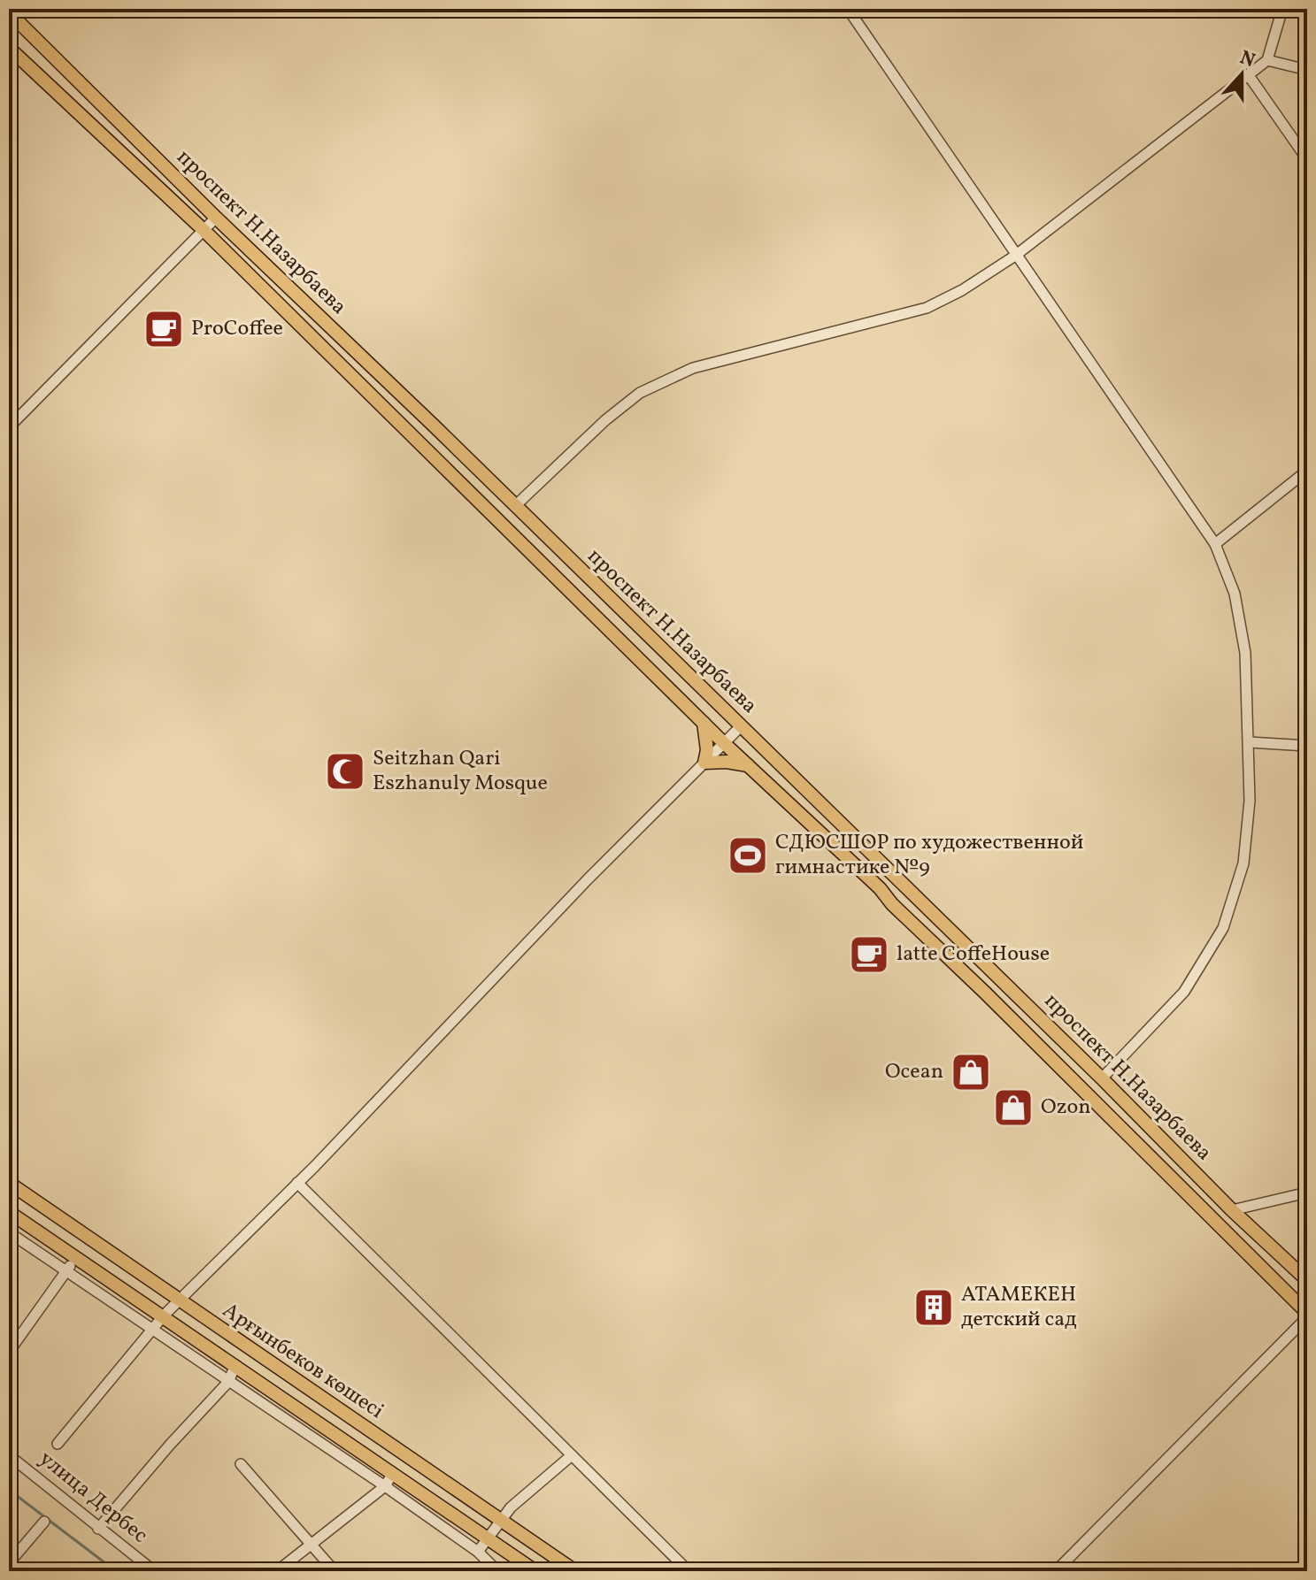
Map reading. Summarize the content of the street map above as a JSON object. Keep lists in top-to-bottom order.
{
  "streets": {
    "main road": ["проспект Н.Назарбаева", "Арғынбеков көшесі"],
    "street": ["улица Дербес"]
  },
  "places": {
    "cafe": ["ProCoffee", "latte CoffeHouse"],
    "mosque": ["Seitzhan Qari Eszhanuly Mosque"],
    "sports": ["СДЮСШОР по художественной гимнастике №9"],
    "shop": ["Ocean", "Ozon"],
    "building": ["АТАМЕКЕН детский сад"]
  },
  "north": "top"
}
